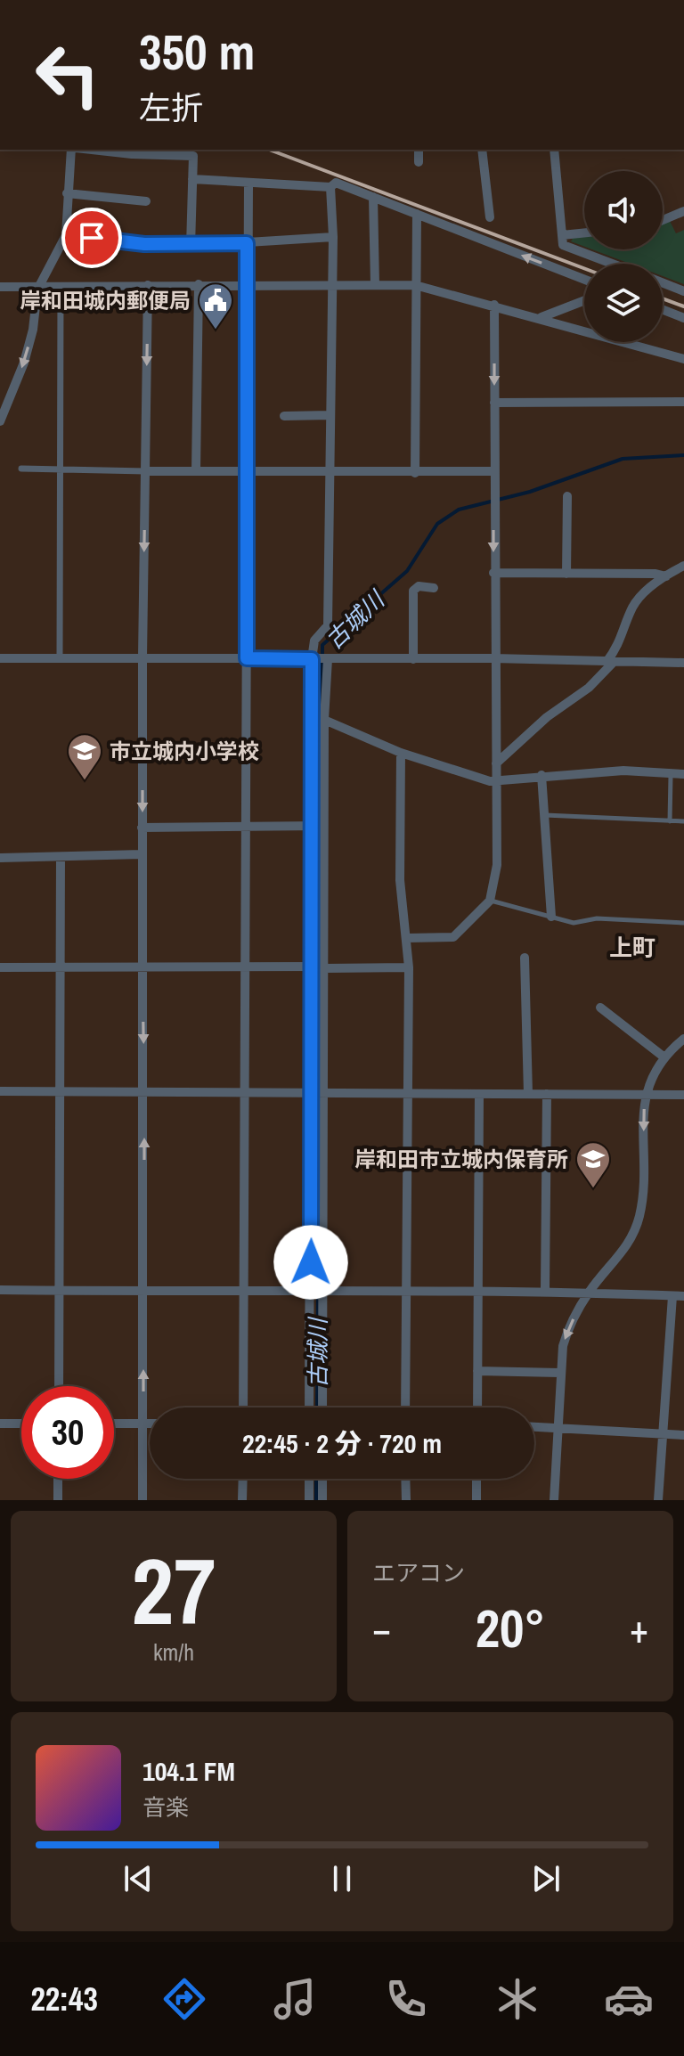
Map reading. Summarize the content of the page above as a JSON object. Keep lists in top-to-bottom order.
{
  "districts": ["上町"],
  "water": ["古城川"],
  "places": {
    "public building": ["岸和田城内郵便局"],
    "school or university": ["市立城内小学校", "岸和田市立城内保育所"]
  },
  "page": {
    "turn": ["350 m", "左折"],
    "limit": "30",
    "trip": "22:45 · 2 分 · 720 m",
    "tile": [
      ["27", "km/h"],
      "エアコン"
    ],
    "heat": ["−", "20°", "+"],
    "song": ["104.1 FM", "音楽"],
    "tabs": "22:43"
  }
}
